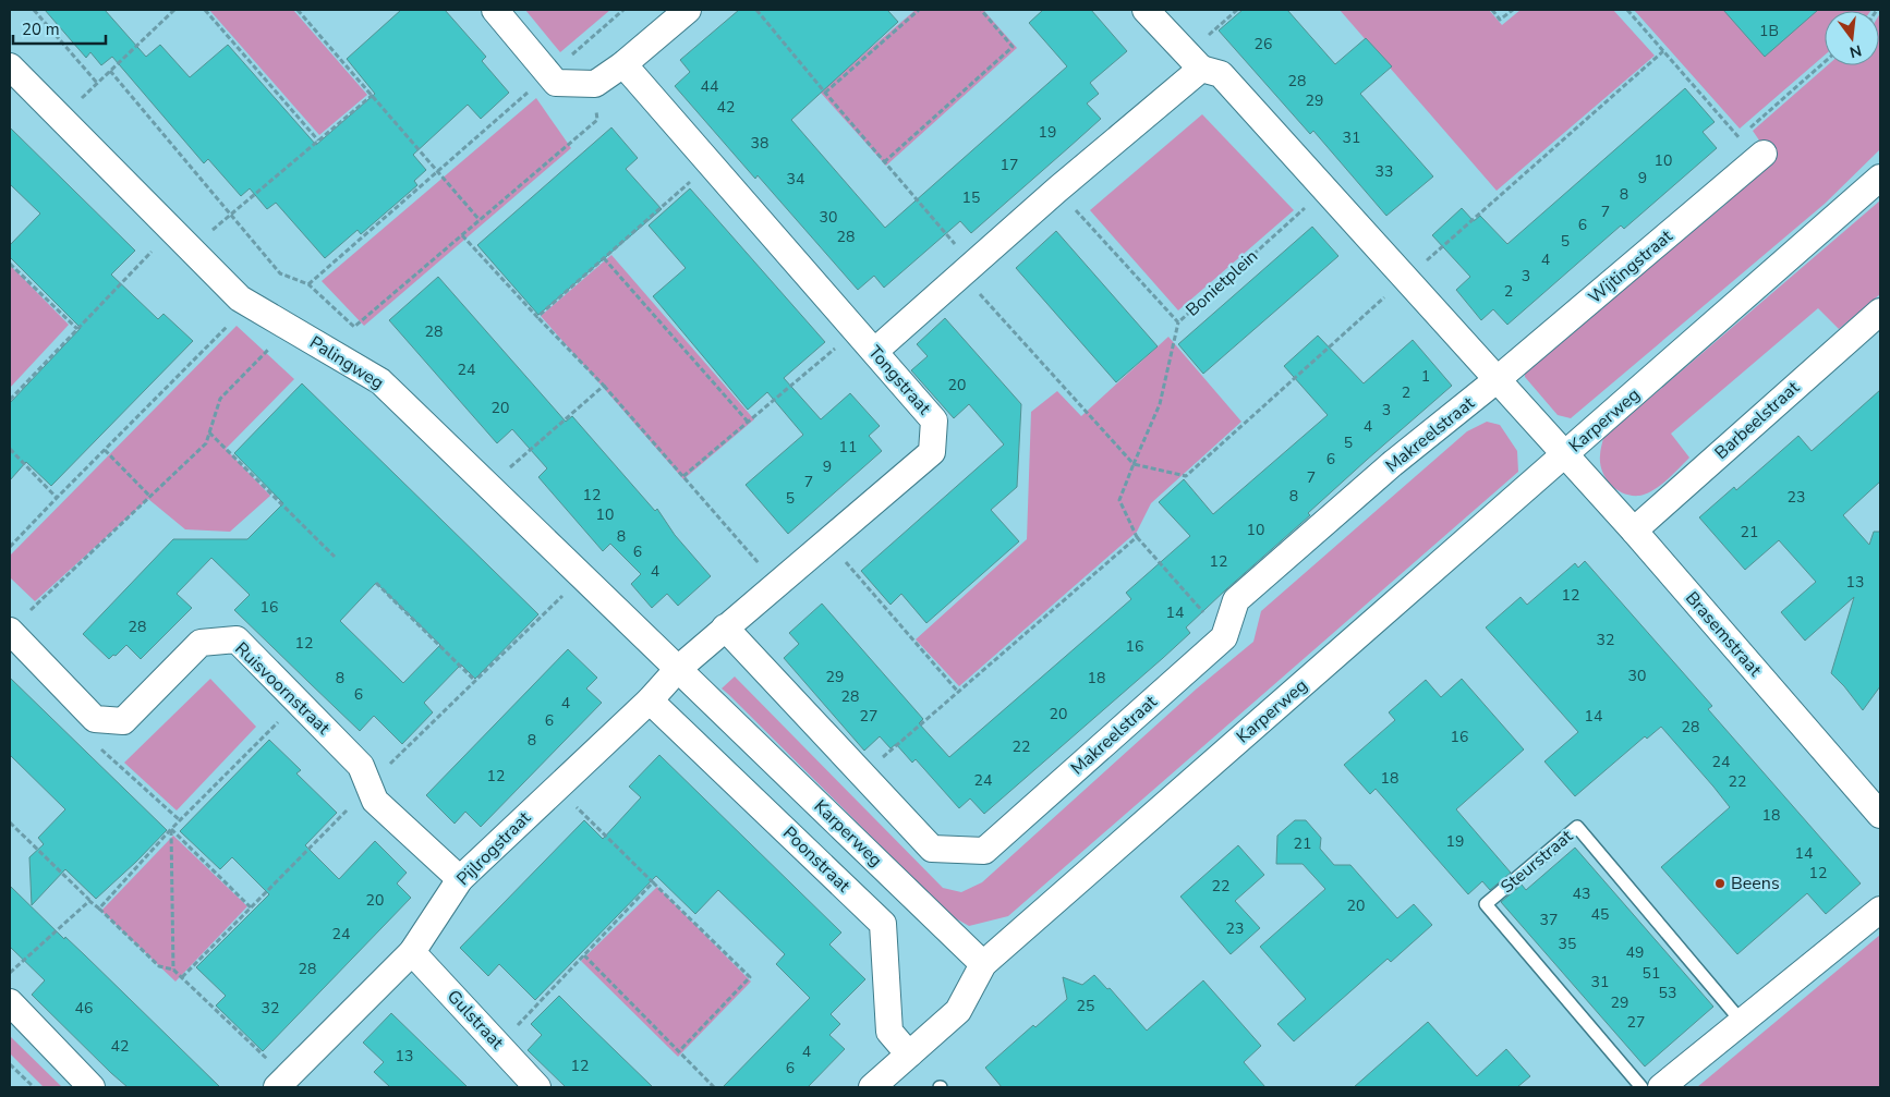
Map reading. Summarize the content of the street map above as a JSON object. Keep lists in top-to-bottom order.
{
  "streets": {
    "street": [
      "Wijtingstraat",
      "Palingweg",
      "Tongstraat",
      "Karperweg",
      "Barbeelstraat",
      "Makreelstraat",
      "Brasemstraat",
      "Ruisvoornstraat",
      "Pijlrogstraat",
      "Poonstraat",
      "Gulstraat"
    ],
    "lane": ["Steurstraat"],
    "path": ["Bonietplein"]
  },
  "crossings": [
    ["Wijtingstraat", "Makreelstraat"],
    ["Palingweg", "Tongstraat"],
    ["Palingweg", "Karperweg"],
    ["Palingweg", "Pijlrogstraat"],
    ["Tongstraat", "Karperweg"],
    ["Tongstraat", "Makreelstraat"],
    ["Tongstraat", "Pijlrogstraat"],
    ["Karperweg", "Brasemstraat"],
    ["Karperweg", "Pijlrogstraat"],
    ["Barbeelstraat", "Brasemstraat"],
    ["Ruisvoornstraat", "Pijlrogstraat"],
    ["Pijlrogstraat", "Poonstraat"],
    ["Pijlrogstraat", "Gulstraat"]
  ],
  "places": ["Beens"],
  "house_numbers": [
    "1B",
    "26",
    "28",
    "44",
    "29",
    "42",
    "19",
    "31",
    "38",
    "10",
    "17",
    "33",
    "9",
    "34",
    "8",
    "15",
    "7",
    "30",
    "6",
    "28",
    "5",
    "4",
    "3",
    "2",
    "28",
    "24",
    "1",
    "20",
    "2",
    "20",
    "3",
    "4",
    "5",
    "11",
    "6",
    "9",
    "7",
    "7",
    "12",
    "8",
    "23",
    "5",
    "10",
    "10",
    "21",
    "8",
    "6",
    "12",
    "4",
    "13",
    "12",
    "16",
    "14",
    "28",
    "32",
    "12",
    "16",
    "30",
    "29",
    "8",
    "18",
    "6",
    "28",
    "4",
    "20",
    "27",
    "14",
    "6",
    "28",
    "16",
    "8",
    "22",
    "24",
    "12",
    "18",
    "24",
    "22",
    "18",
    "19",
    "21",
    "14",
    "12",
    "22",
    "43",
    "20",
    "20",
    "45",
    "37",
    "23",
    "24",
    "35",
    "49",
    "28",
    "51",
    "31",
    "53",
    "29",
    "25",
    "46",
    "32",
    "27",
    "42",
    "4",
    "13",
    "12",
    "6"
  ],
  "scale_bar": "20 m",
  "north": "bottom"
}
